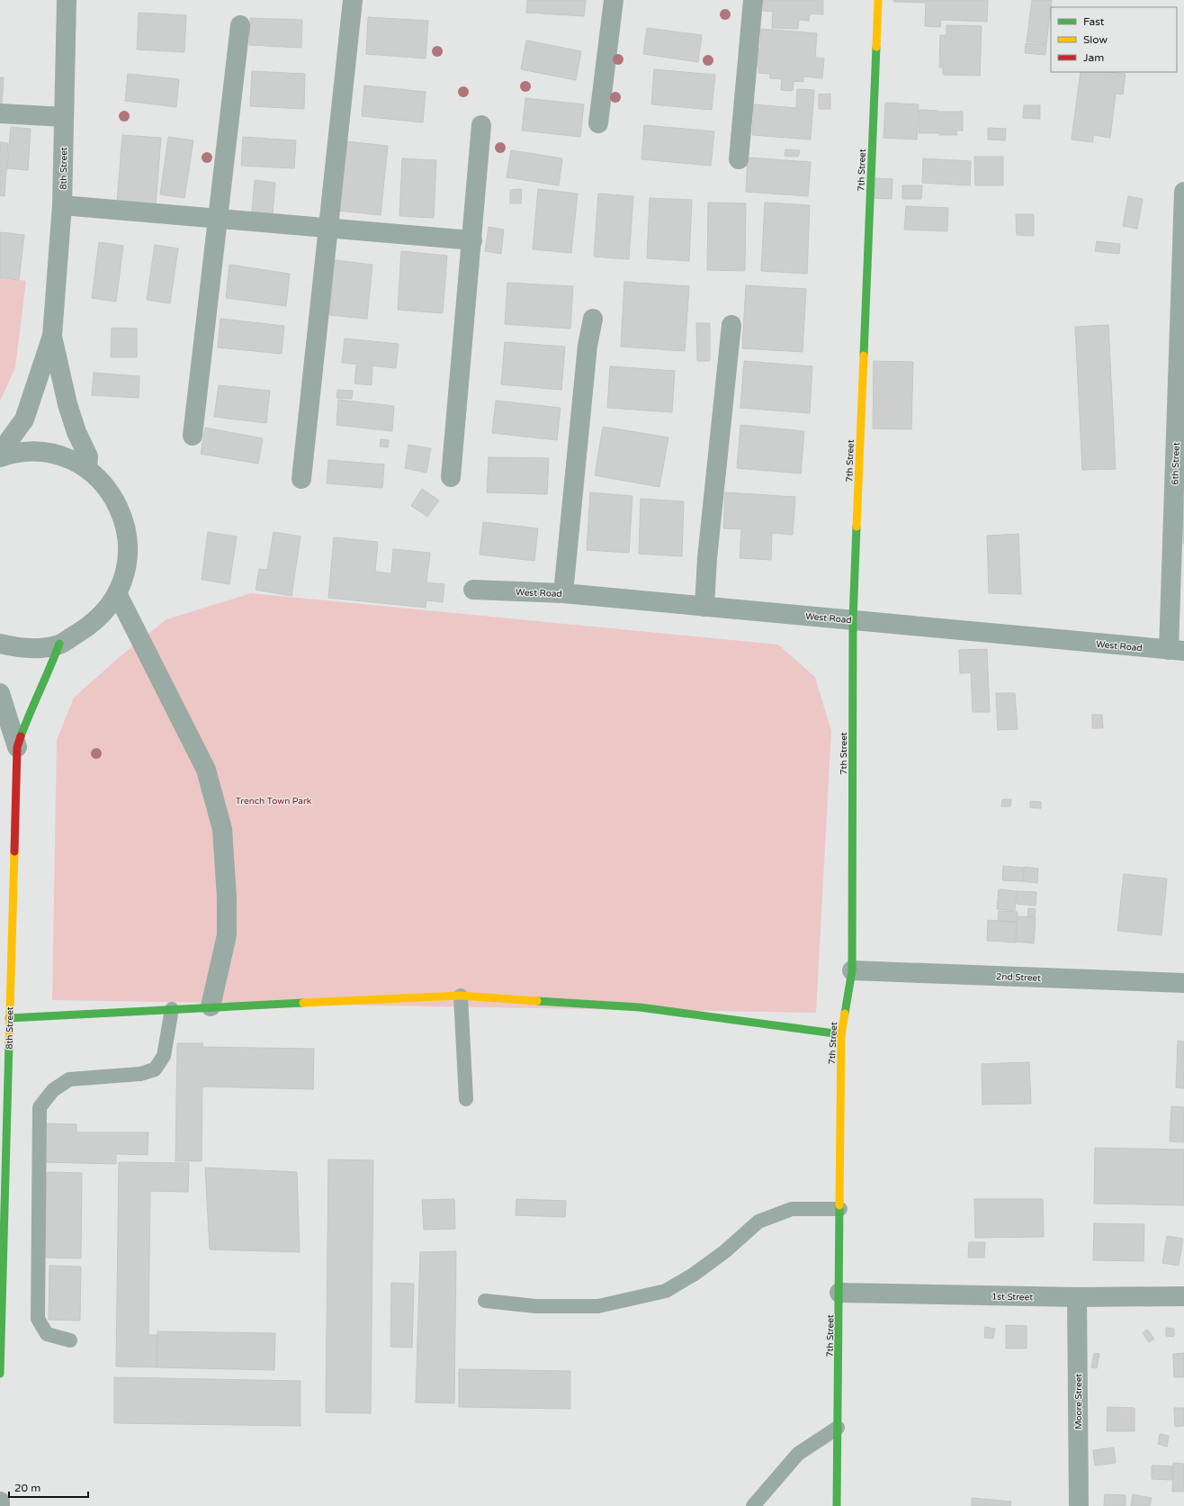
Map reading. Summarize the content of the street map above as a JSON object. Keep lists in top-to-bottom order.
{
  "streets": {
    "street": [
      "8th Street",
      "7th Street",
      "6th Street",
      "West Road",
      "2nd Street",
      "1st Street",
      "Moore Street"
    ]
  },
  "crossings": [
    ["7th Street", "West Road"],
    ["7th Street", "2nd Street"],
    ["7th Street", "1st Street"],
    ["6th Street", "West Road"],
    ["1st Street", "Moore Street"]
  ],
  "parks": ["Trench Town Park"],
  "legend": ["Fast", "Slow", "Jam"],
  "scale_bar": "20 m"
}
